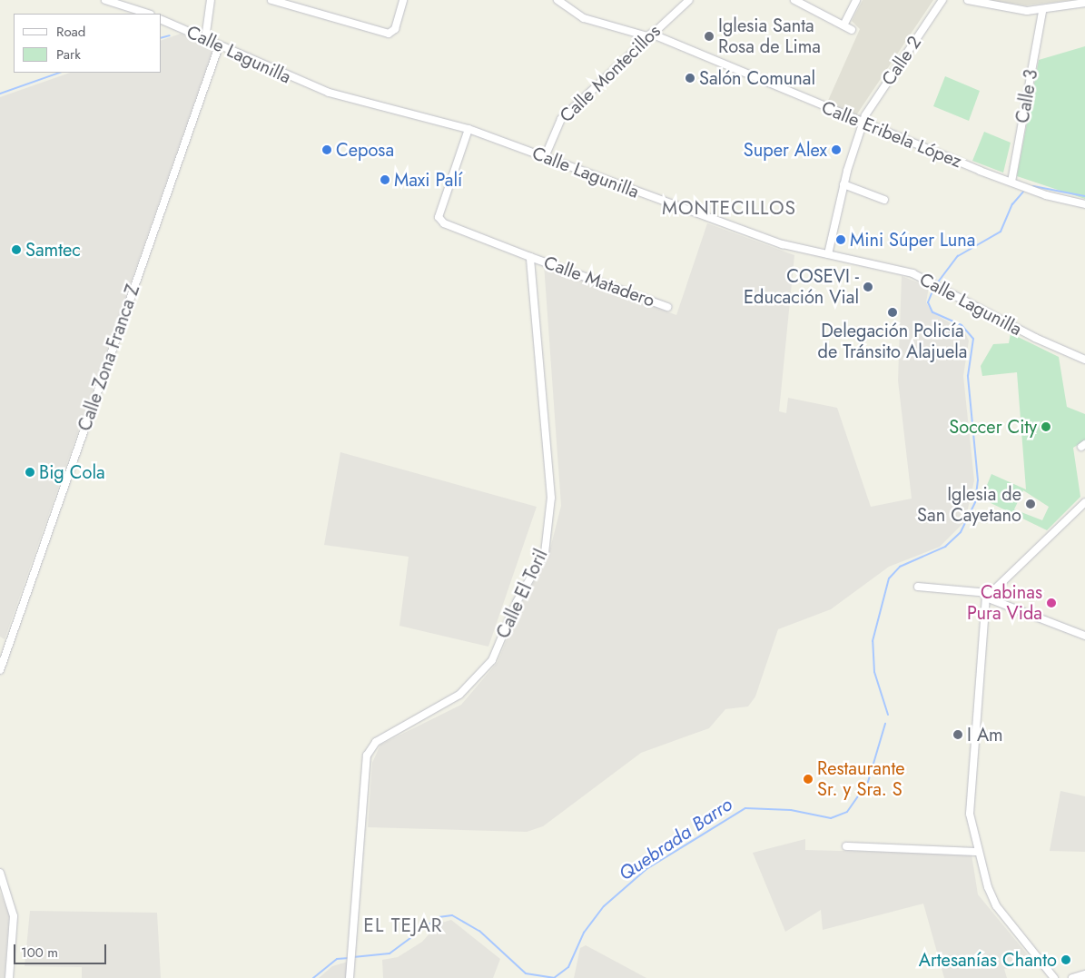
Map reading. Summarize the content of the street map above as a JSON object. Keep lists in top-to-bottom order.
{
  "streets": {
    "street": [
      "Calle Lagunilla",
      "Calle 2",
      "Calle Montecillos",
      "Calle 3",
      "Calle Eribela López",
      "Calle Matadero",
      "Calle Zona Franca Z",
      "Calle El Toril"
    ]
  },
  "crossings": [
    ["Calle Lagunilla", "Calle 2"],
    ["Calle Lagunilla", "Calle Montecillos"],
    ["Calle Lagunilla", "Calle Zona Franca Z"],
    ["Calle 2", "Calle Eribela López"],
    ["Calle Montecillos", "Calle Eribela López"],
    ["Calle 3", "Calle Eribela López"],
    ["Calle Matadero", "Calle El Toril"]
  ],
  "districts": ["MONTECILLOS", "EL TEJAR"],
  "water": ["Quebrada Barro"],
  "places": [
    "Iglesia Santa Rosa de Lima",
    "Salón Comunal",
    "Ceposa",
    "Super Alex",
    "Maxi Palí",
    "Mini Súper Luna",
    "Samtec",
    "COSEVI - Educación Vial",
    "Delegación Policía de Tránsito Alajuela",
    "Soccer City",
    "Big Cola",
    "Iglesia de San Cayetano",
    "Cabinas Pura Vida",
    "I Am",
    "Restaurante Sr. y Sra. S",
    "Artesanías Chanto"
  ],
  "legend": ["Road", "Park"],
  "scale_bar": "100 m"
}
